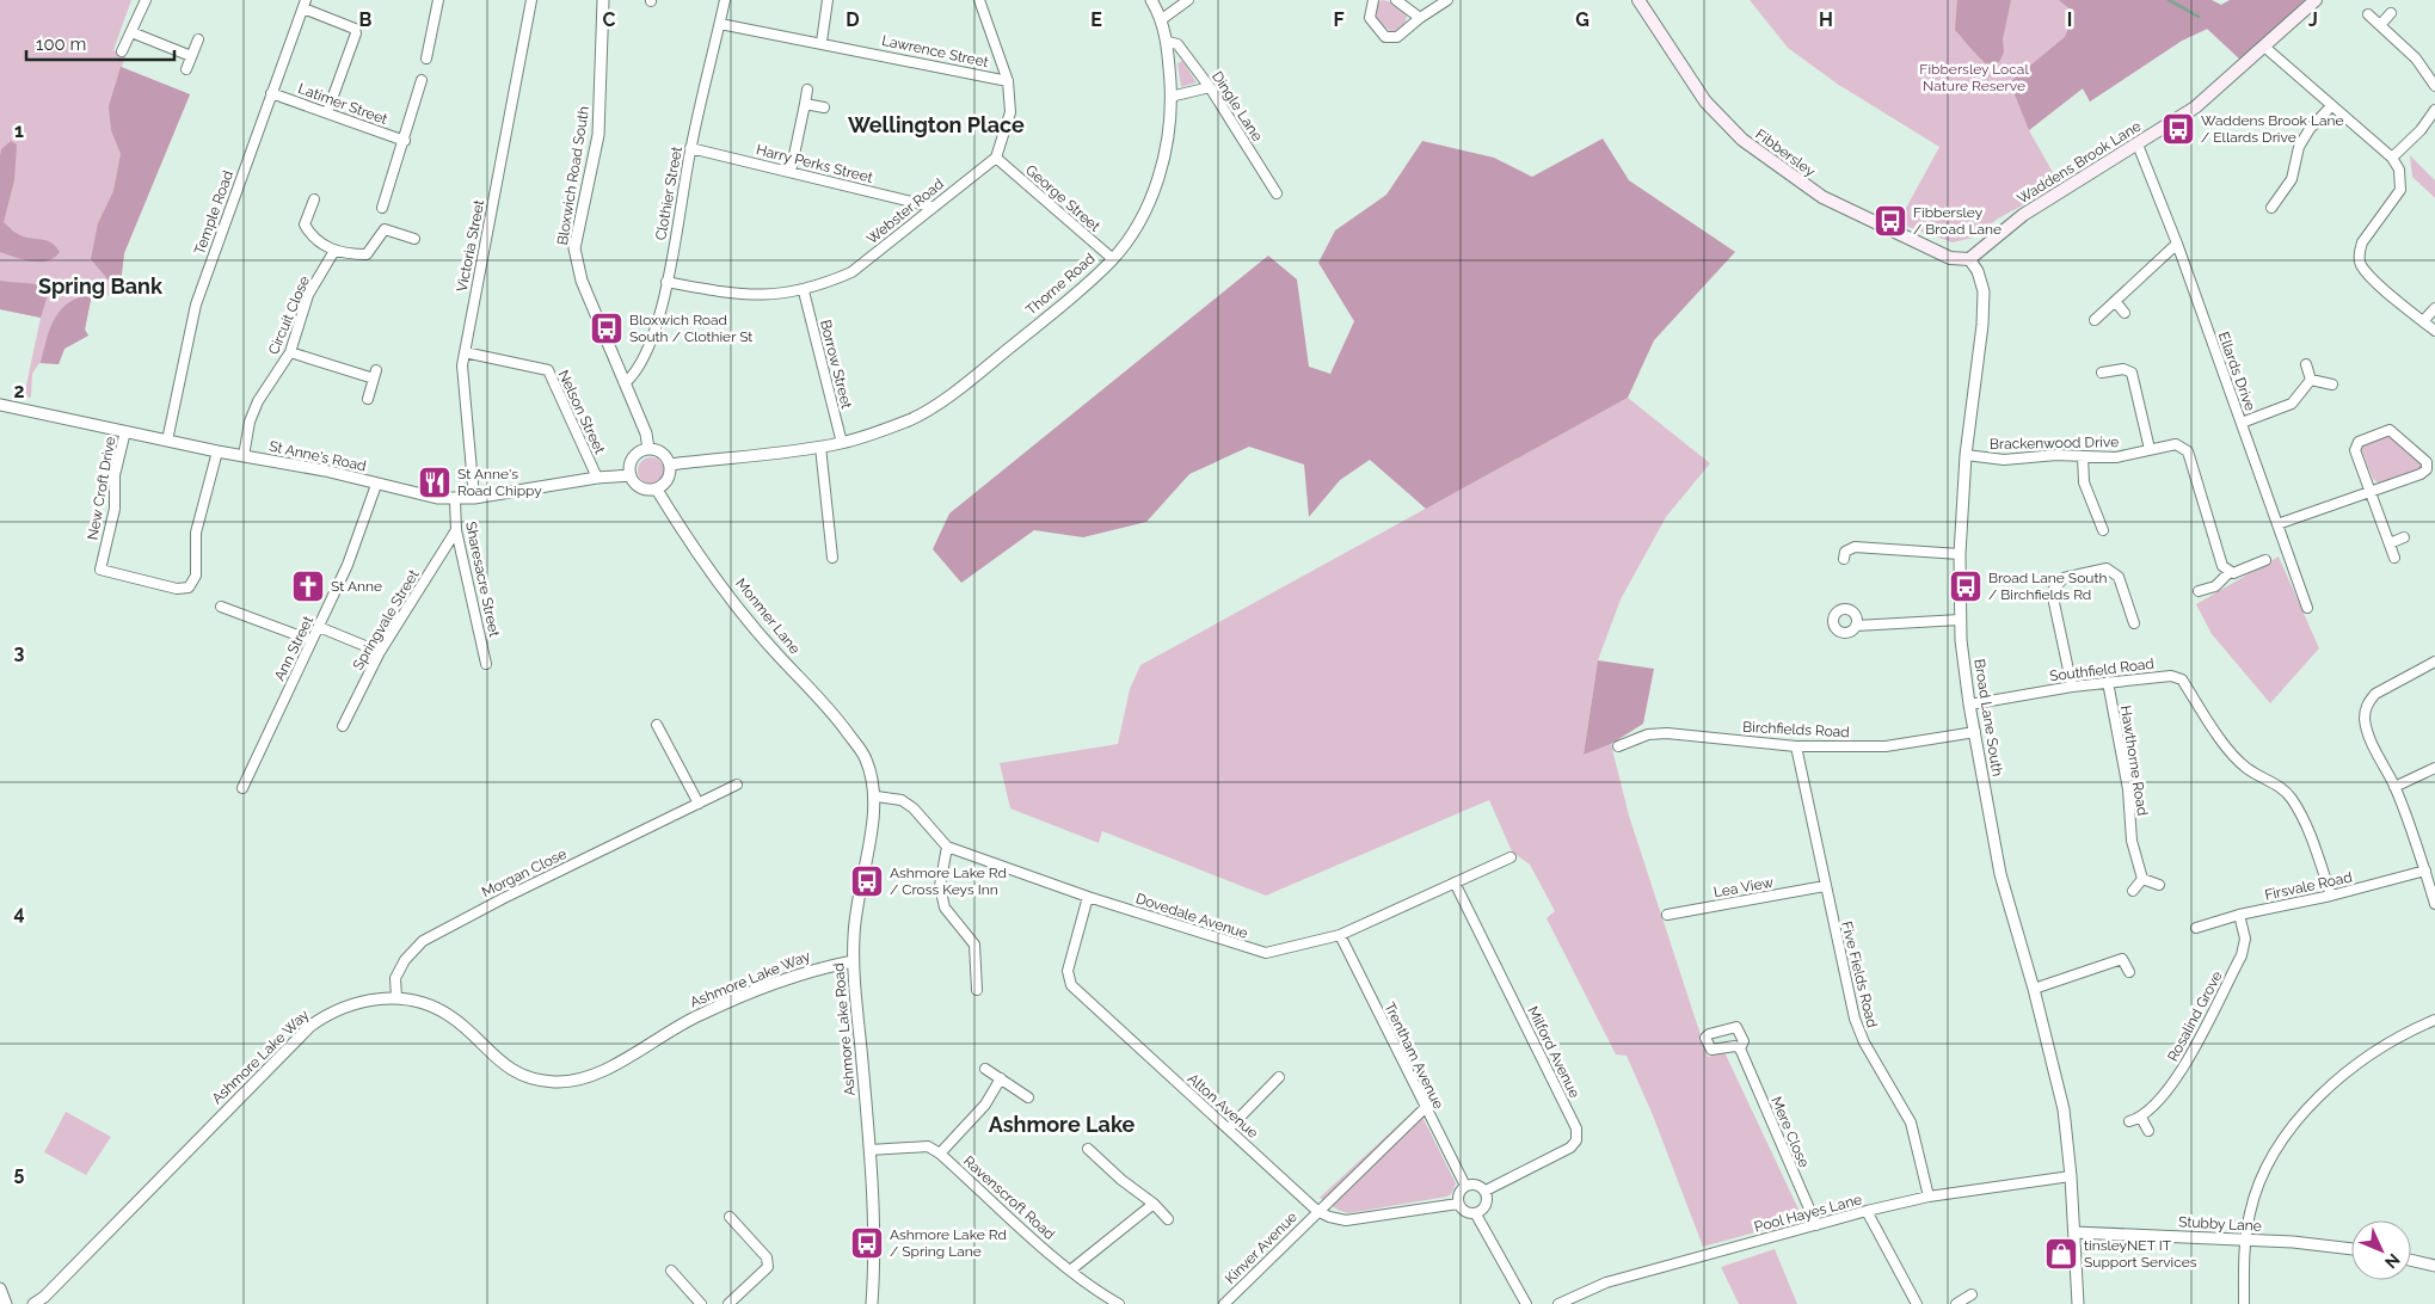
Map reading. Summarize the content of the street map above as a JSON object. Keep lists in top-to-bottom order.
{
  "streets": {
    "main road": ["Fibbersley", "Waddens Brook Lane"],
    "street": [
      "Lawrence Street",
      "Latimer Street",
      "Dingle Lane",
      "Harry Perks Street",
      "Bloxwich Road South",
      "Clothier Street",
      "George Street",
      "Webster Road",
      "Temple Road",
      "Victoria Street",
      "Thorne Road",
      "Circuit Close",
      "Borrow Street",
      "Ellards Drive",
      "Nelson Street",
      "Brackenwood Drive",
      "St Anne's Road",
      "New Croft Drive",
      "Sharesacre Street",
      "Monmer Lane",
      "Springvale Street",
      "Ann Street",
      "Southfield Road",
      "Broad Lane South",
      "Birchfields Road",
      "Hawthorne Road",
      "Morgan Close",
      "Firsvale Road",
      "Lea View",
      "Dovedale Avenue",
      "Five Fields Road",
      "Ashmore Lake Way",
      "Rosalind Grove",
      "Ashmore Lake Road",
      "Milford Avenue",
      "Trentham Avenue",
      "Alton Avenue",
      "Mere Close",
      "Ravenscroft Road",
      "Pool Hayes Lane",
      "Stubby Lane",
      "Kinver Avenue"
    ]
  },
  "crossings": [
    ["Lawrence Street", "Clothier Street"],
    ["Latimer Street", "Temple Road"],
    ["Dingle Lane", "Thorne Road"],
    ["Fibbersley", "Waddens Brook Lane"],
    ["Fibbersley", "Broad Lane South"],
    ["Waddens Brook Lane", "Ellards Drive"],
    ["Waddens Brook Lane", "Broad Lane South"],
    ["Harry Perks Street", "Clothier Street"],
    ["Harry Perks Street", "Webster Road"],
    ["Bloxwich Road South", "Clothier Street"],
    ["Bloxwich Road South", "Thorne Road"],
    ["Bloxwich Road South", "St Anne's Road"],
    ["Bloxwich Road South", "Monmer Lane"],
    ["Clothier Street", "Webster Road"],
    ["George Street", "Webster Road"],
    ["George Street", "Thorne Road"],
    ["Webster Road", "Borrow Street"],
    ["Temple Road", "St Anne's Road"],
    ["Victoria Street", "Nelson Street"],
    ["Victoria Street", "St Anne's Road"],
    ["Thorne Road", "Borrow Street"],
    ["Thorne Road", "St Anne's Road"],
    ["Thorne Road", "Monmer Lane"],
    ["Circuit Close", "St Anne's Road"],
    ["Nelson Street", "St Anne's Road"],
    ["Brackenwood Drive", "Broad Lane South"],
    ["St Anne's Road", "New Croft Drive"],
    ["St Anne's Road", "Sharesacre Street"],
    ["St Anne's Road", "Monmer Lane"],
    ["St Anne's Road", "Ann Street"],
    ["Sharesacre Street", "Springvale Street"],
    ["Monmer Lane", "Ashmore Lake Road"],
    ["Southfield Road", "Broad Lane South"],
    ["Southfield Road", "Hawthorne Road"],
    ["Southfield Road", "Firsvale Road"],
    ["Broad Lane South", "Birchfields Road"],
    ["Broad Lane South", "Pool Hayes Lane"],
    ["Broad Lane South", "Stubby Lane"],
    ["Birchfields Road", "Five Fields Road"],
    ["Morgan Close", "Ashmore Lake Way"],
    ["Firsvale Road", "Rosalind Grove"],
    ["Lea View", "Five Fields Road"],
    ["Dovedale Avenue", "Ashmore Lake Road"],
    ["Dovedale Avenue", "Milford Avenue"],
    ["Dovedale Avenue", "Trentham Avenue"],
    ["Dovedale Avenue", "Alton Avenue"],
    ["Five Fields Road", "Pool Hayes Lane"],
    ["Ashmore Lake Way", "Ashmore Lake Road"],
    ["Ashmore Lake Road", "Ravenscroft Road"],
    ["Milford Avenue", "Trentham Avenue"],
    ["Milford Avenue", "Alton Avenue"],
    ["Trentham Avenue", "Alton Avenue"],
    ["Trentham Avenue", "Kinver Avenue"],
    ["Alton Avenue", "Kinver Avenue"],
    ["Mere Close", "Pool Hayes Lane"]
  ],
  "districts": ["Wellington Place", "Spring Bank", "Ashmore Lake"],
  "parks": ["Fibbersley Local Nature Reserve"],
  "places": {
    "bus stop": [
      "Waddens Brook Lane / Ellards Drive",
      "Fibbersley / Broad Lane",
      "Bloxwich Road South / Clothier St",
      "Broad Lane South / Birchfields Rd",
      "Ashmore Lake Rd / Cross Keys Inn",
      "Ashmore Lake Rd / Spring Lane"
    ],
    "restaurant": ["St Anne's Road Chippy"],
    "church": ["St Anne"],
    "shop": ["tinsleyNET IT Support Services"]
  },
  "scale_bar": "100 m",
  "north": "bottom right",
  "grid": {
    "columns": [
      "B",
      "C",
      "D",
      "E",
      "F",
      "G",
      "H",
      "I",
      "J"
    ],
    "rows": [
      "1",
      "2",
      "3",
      "4",
      "5"
    ]
  }
}
